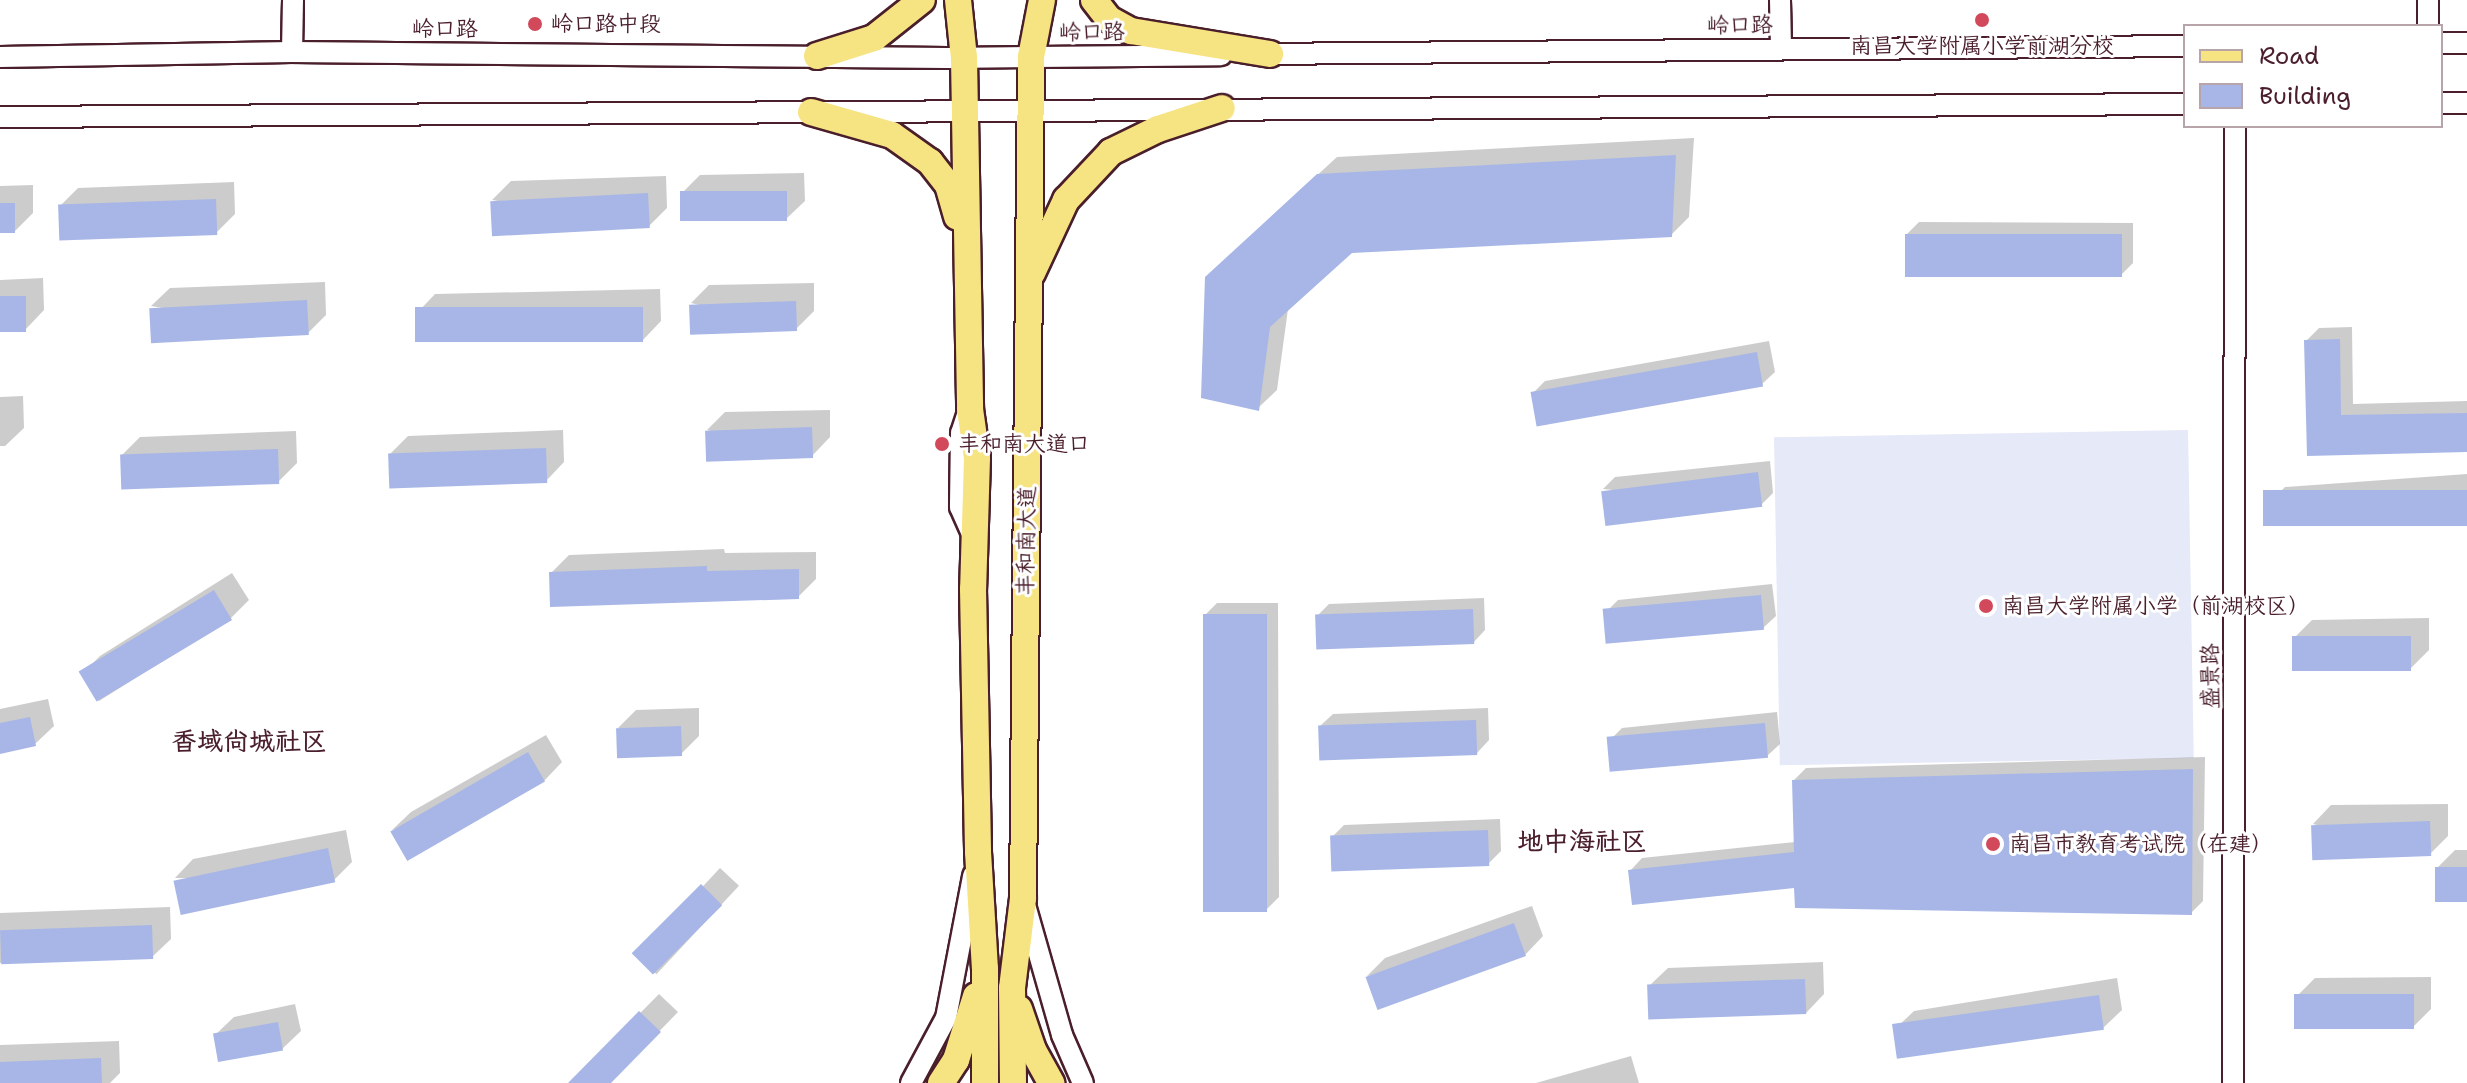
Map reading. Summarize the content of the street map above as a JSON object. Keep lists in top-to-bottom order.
{
  "streets": {
    "main road": ["丰和南大道"],
    "street": ["岭口路", "盛景路"]
  },
  "crossings": [
    ["岭口路", "丰和南大道"]
  ],
  "districts": ["香域尚城社区", "地中海社区"],
  "places": [
    "南昌大学附属小学前湖分校",
    "岭口路中段",
    "丰和南大道口",
    "南昌大学附属小学（前湖校区）",
    "南昌市教育考试院（在建）"
  ],
  "legend": ["Road", "Building"]
}
